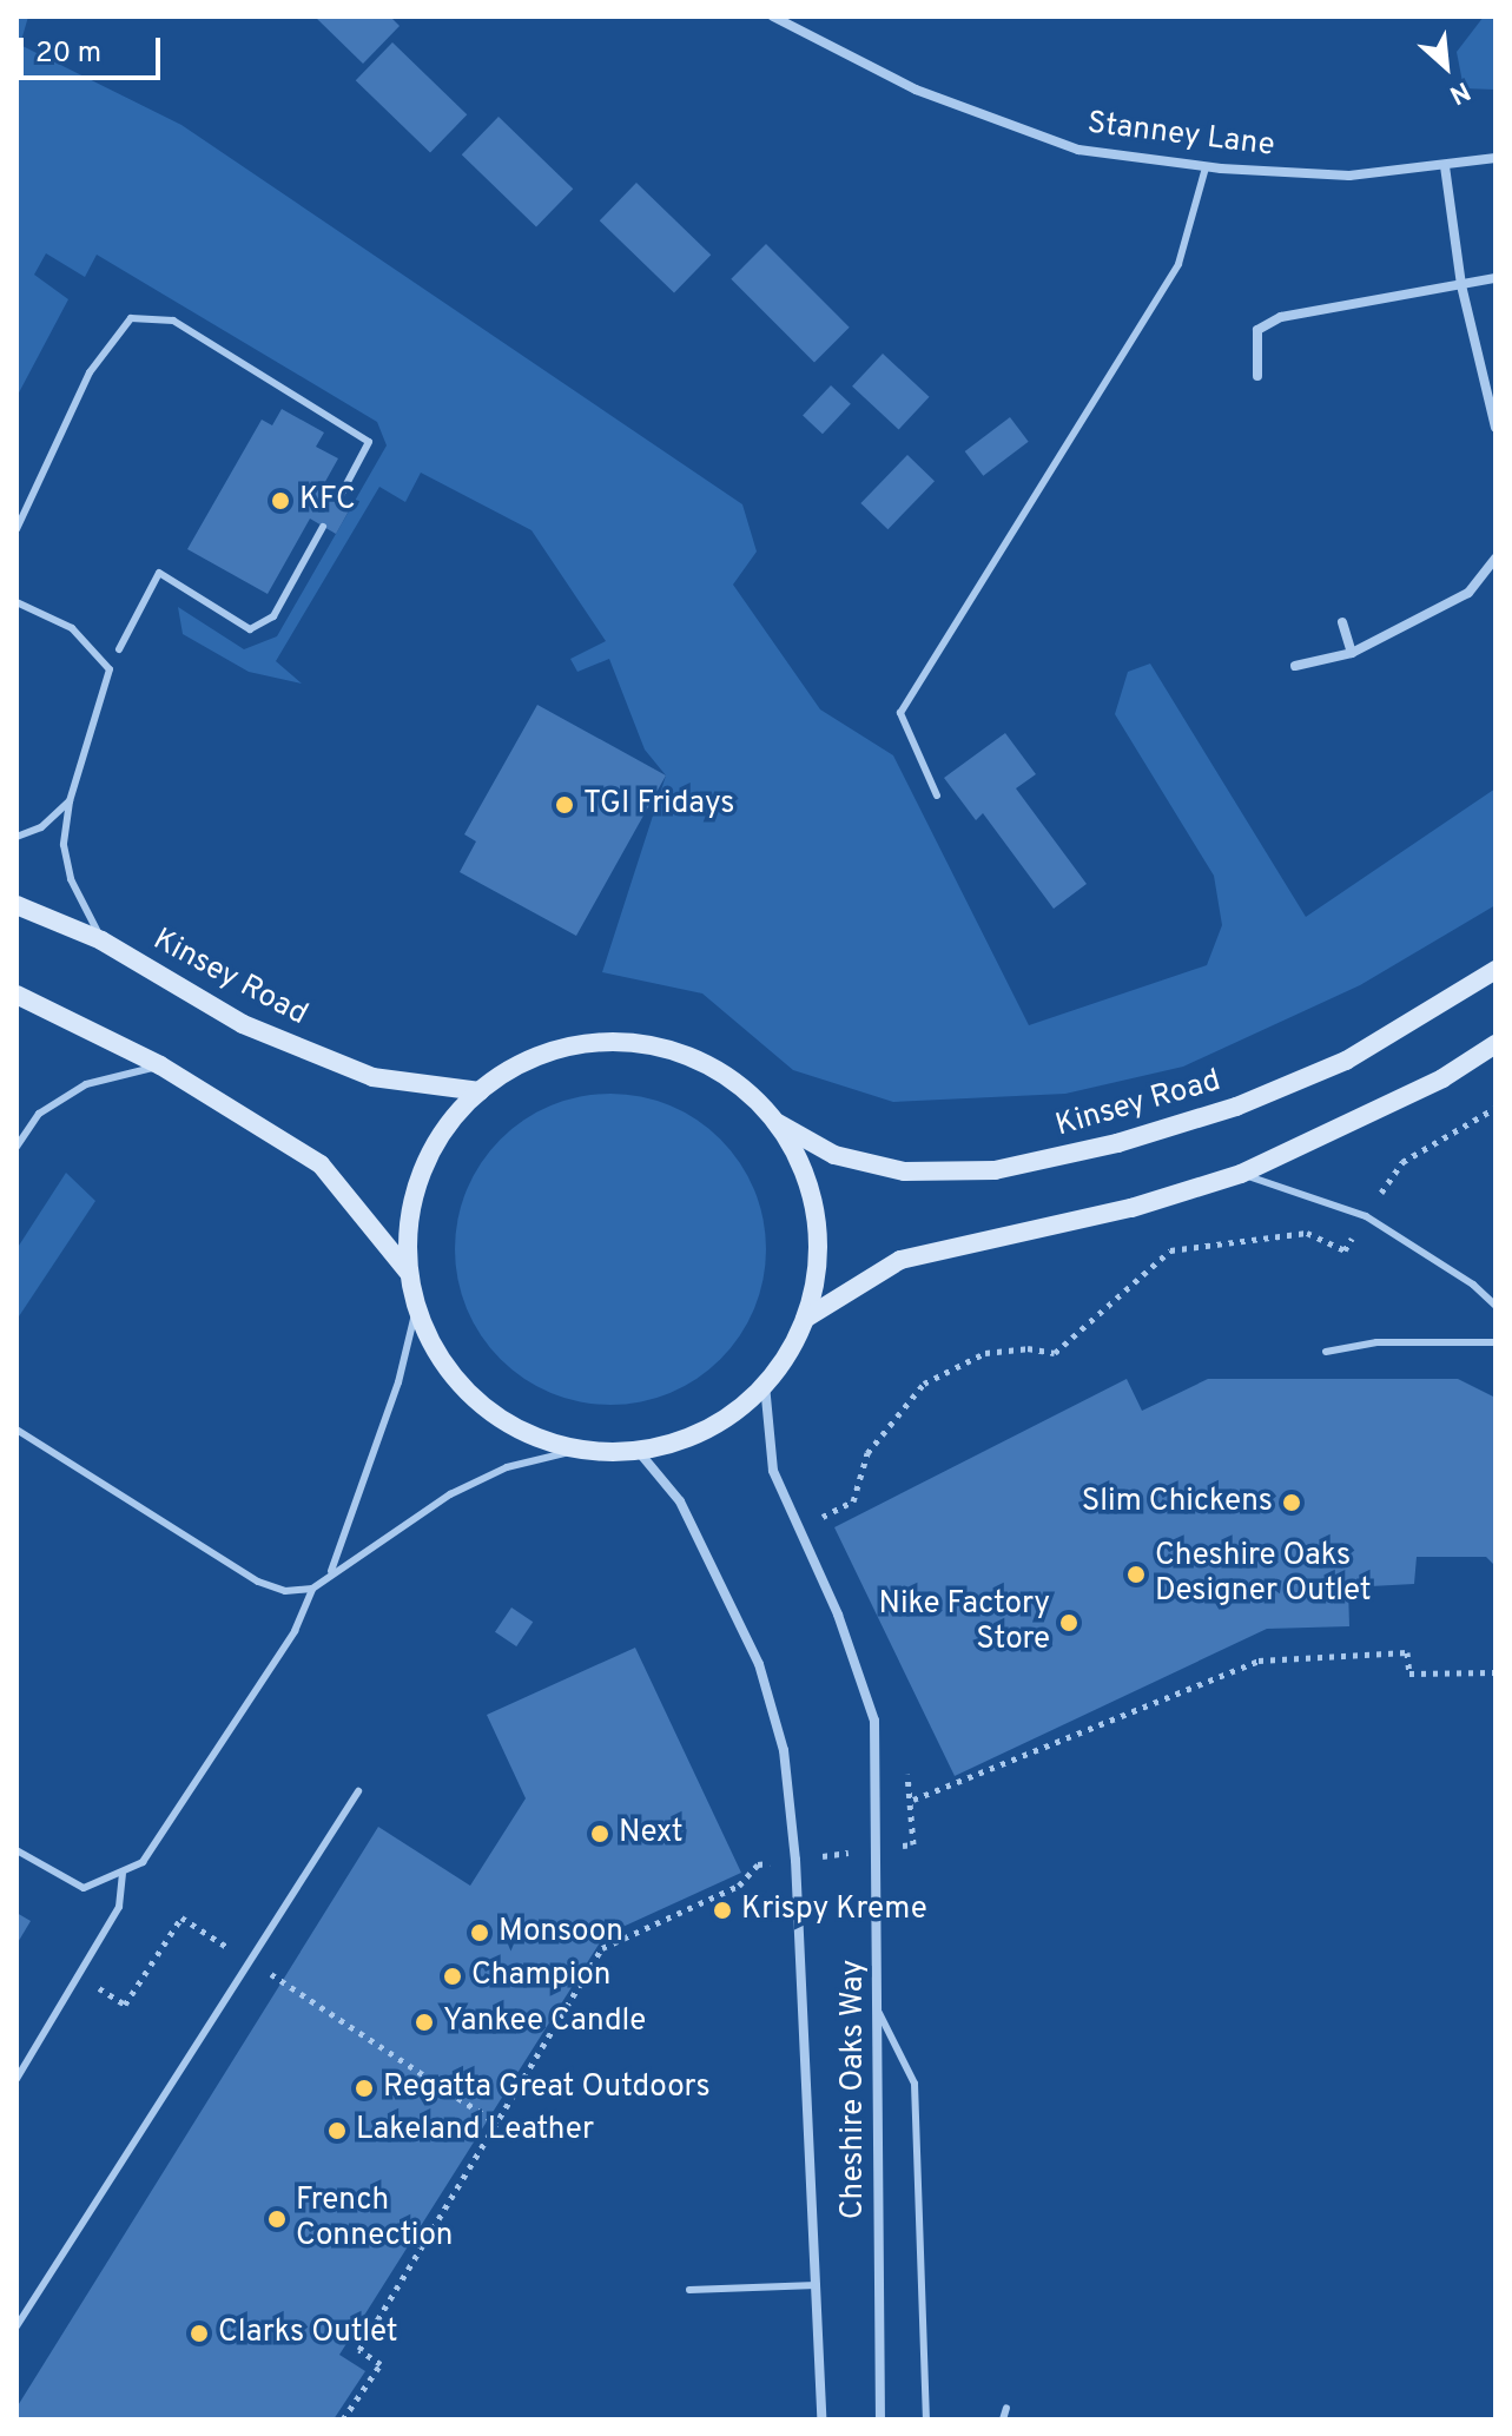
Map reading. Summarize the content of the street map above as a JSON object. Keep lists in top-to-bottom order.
{
  "streets": {
    "main road": ["Kinsey Road"],
    "street": ["Stanney Lane", "Cheshire Oaks Way"]
  },
  "places": [
    "KFC",
    "TGI Fridays",
    "Slim Chickens",
    "Cheshire Oaks Designer Outlet",
    "Nike Factory Store",
    "Next",
    "Krispy Kreme",
    "Monsoon",
    "Champion",
    "Yankee Candle",
    "Regatta Great Outdoors",
    "Lakeland Leather",
    "French Connection",
    "Clarks Outlet"
  ],
  "scale_bar": "20 m",
  "north": "bottom right"
}
